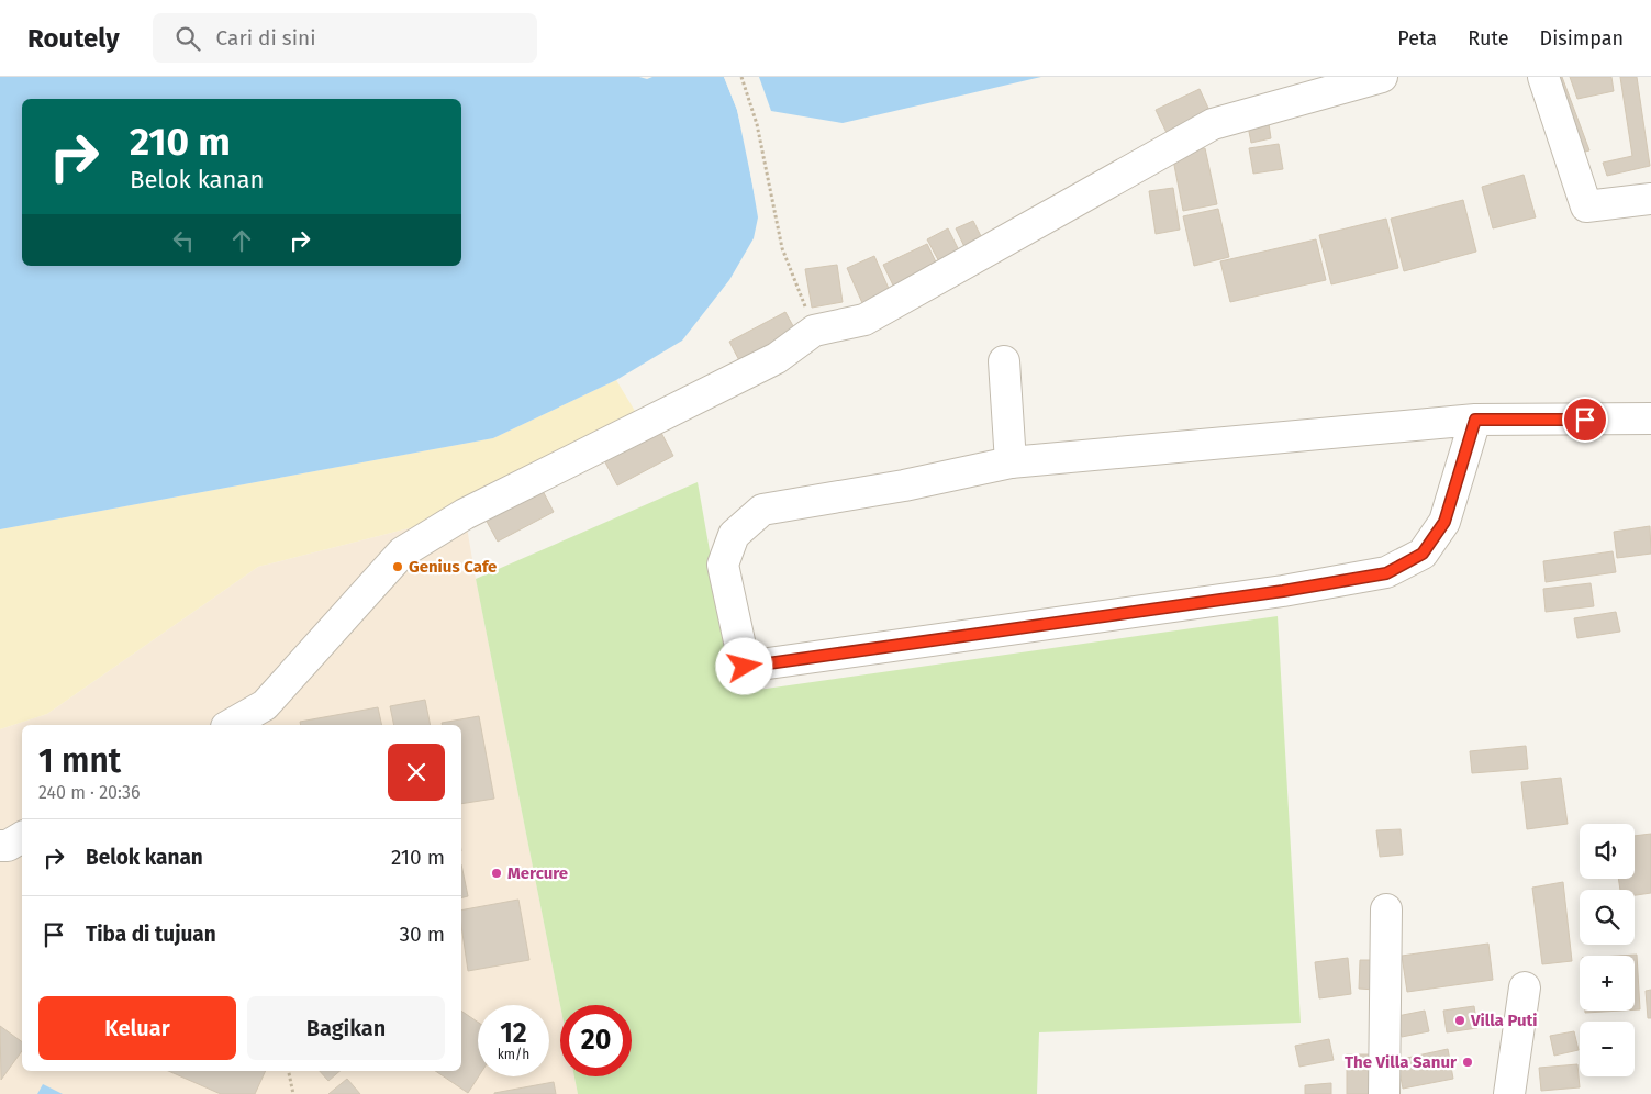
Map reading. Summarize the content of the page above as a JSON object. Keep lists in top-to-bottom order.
{
  "places": [
    "Genius Cafe",
    "Mercure",
    "Villa Puti",
    "The Villa Sanur"
  ],
  "page": {
    "header": "Routely",
    "search": "Cari di sini",
    "nav": ["Peta", "Rute", "Disimpan"],
    "turn": ["210 m", "Belok kanan"],
    "heading": ["1 mnt", "240 m · 20:36"],
    "list": [
      {
        "name": "Belok kanan",
        "value": "210 m"
      },
      {
        "name": "Tiba di tujuan",
        "value": "30 m"
      }
    ],
    "map_buttons": ["+", "−"],
    "buttons": ["Keluar", "Bagikan"],
    "speed": "12 km/h",
    "limit": "20"
  }
}
